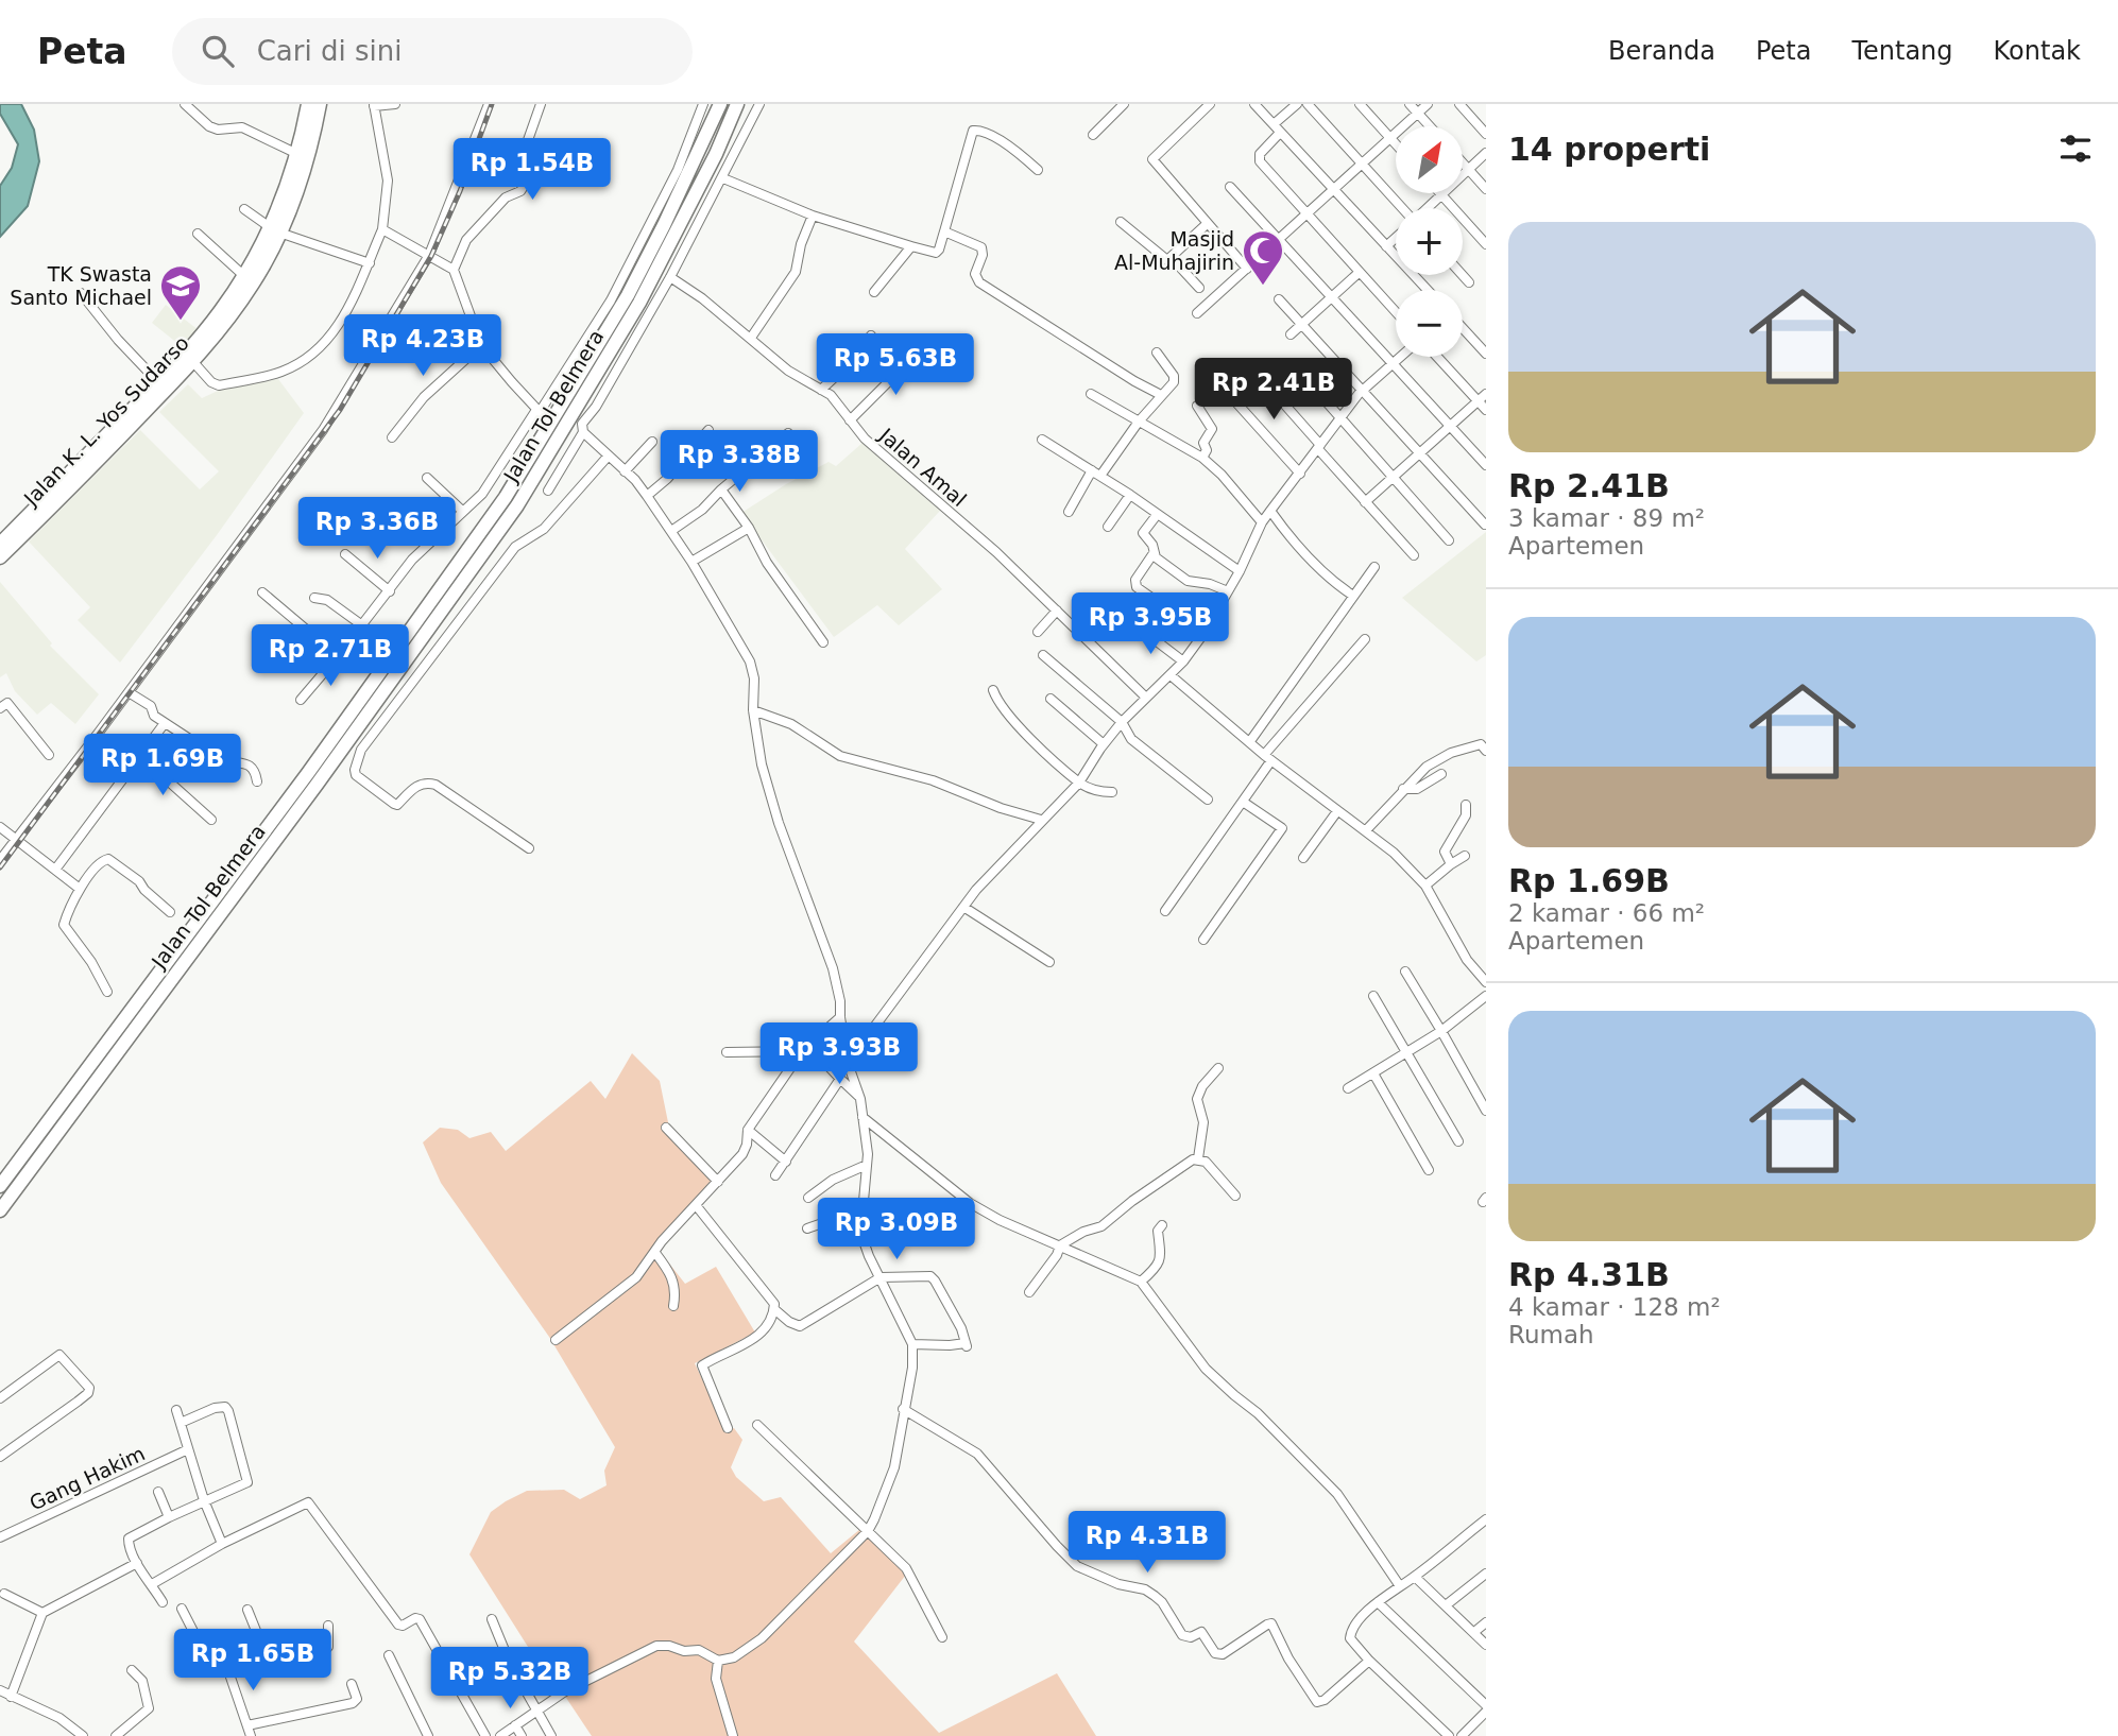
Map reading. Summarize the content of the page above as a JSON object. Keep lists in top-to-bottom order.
{
  "streets": {
    "highway": ["Jalan Tol Belmera", "Jalan K. L. Yos Sudarso"],
    "street": ["Jalan Amal", "Gang Hakim"]
  },
  "places": {
    "mosque": ["Masjid Al-Muhajirin"],
    "school or university": ["TK Swasta Santo Michael"]
  },
  "north": "top right",
  "page": {
    "header": "Peta",
    "search": "Cari di sini",
    "nav": [
      "Beranda",
      "Peta",
      "Tentang",
      "Kontak"
    ],
    "heading": "14 properti",
    "map_buttons": ["+", "−"],
    "price": [
      "Rp 1.54B",
      "Rp 4.23B",
      "Rp 5.63B",
      "Rp 2.41B",
      "Rp 3.38B",
      "Rp 3.36B",
      "Rp 3.95B",
      "Rp 2.71B",
      "Rp 1.69B",
      "Rp 3.93B",
      "Rp 3.09B",
      "Rp 4.31B",
      "Rp 1.65B",
      "Rp 5.32B"
    ],
    "list": [
      {
        "name": "Rp 2.41B",
        "note": "3 kamar · 89 m² · Apartemen"
      },
      {
        "name": "Rp 1.69B",
        "note": "2 kamar · 66 m² · Apartemen"
      },
      {
        "name": "Rp 4.31B",
        "note": "4 kamar · 128 m² · Rumah"
      }
    ]
  }
}
